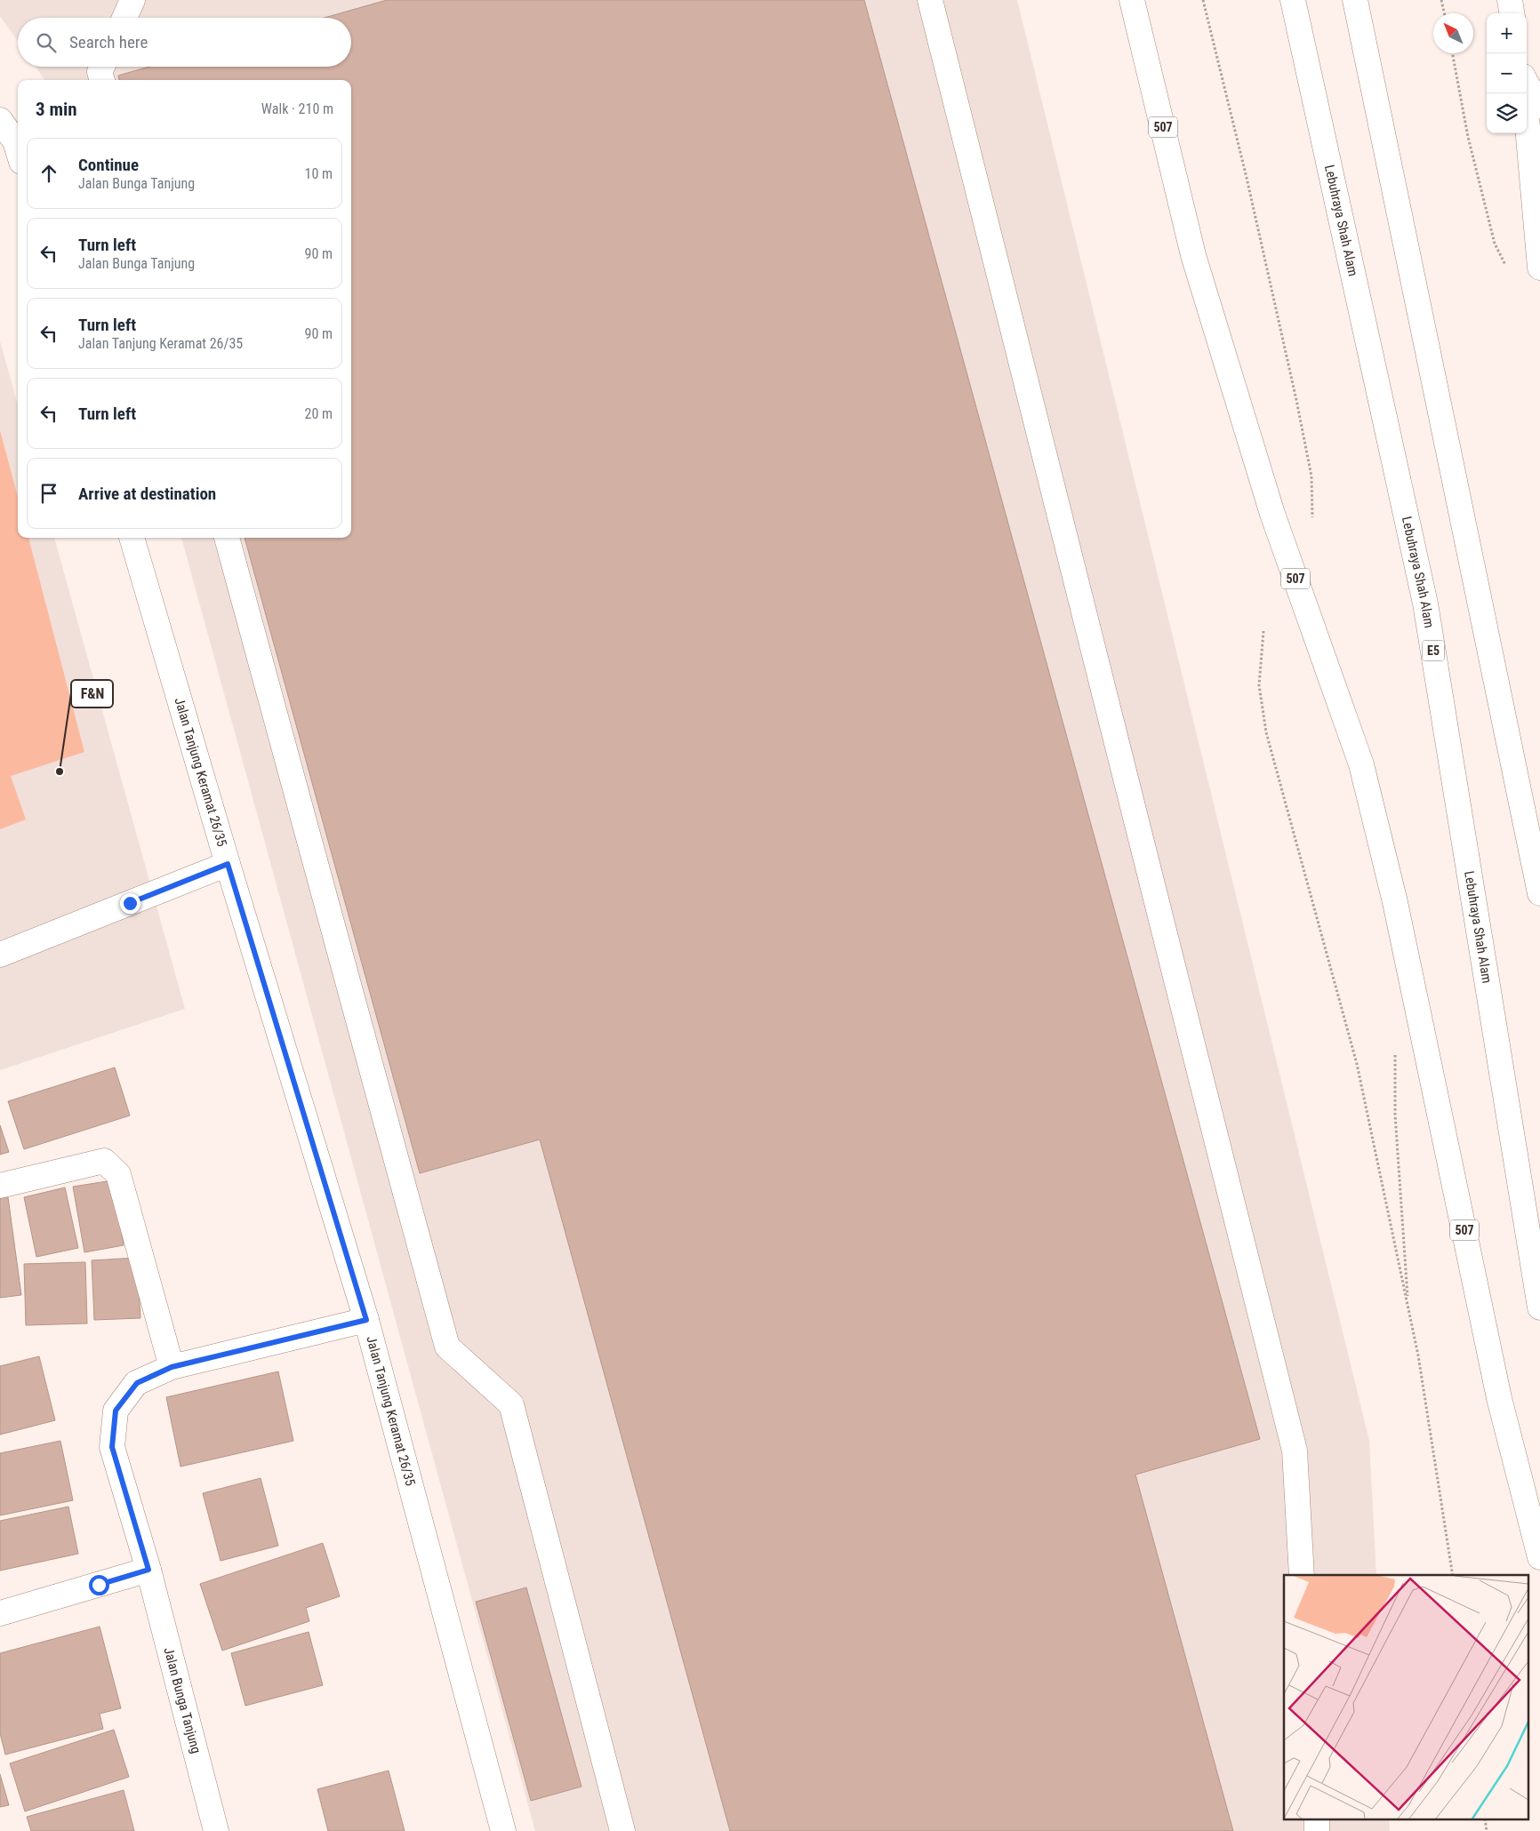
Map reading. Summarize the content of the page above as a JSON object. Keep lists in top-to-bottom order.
{
  "streets": {
    "main road": [
      "507",
      "Lebuhraya Shah Alam",
      "E5",
      "Jalan Tanjung Keramat 26/35",
      "Jalan Bunga Tanjung"
    ]
  },
  "crossings": [
    ["Jalan Tanjung Keramat 26/35", "Jalan Bunga Tanjung"]
  ],
  "places": ["F&N"],
  "north": "top left",
  "page": {
    "map_buttons": ["+", "−"],
    "search": "Search here",
    "heading": ["3 min", "Walk · 210 m"],
    "list": [
      ["Continue", "Jalan Bunga Tanjung", "10 m"],
      ["Turn left", "Jalan Bunga Tanjung", "90 m"],
      ["Turn left", "Jalan Tanjung Keramat 26/35", "90 m"],
      ["Turn left", "20 m"],
      "Arrive at destination"
    ]
  }
}
